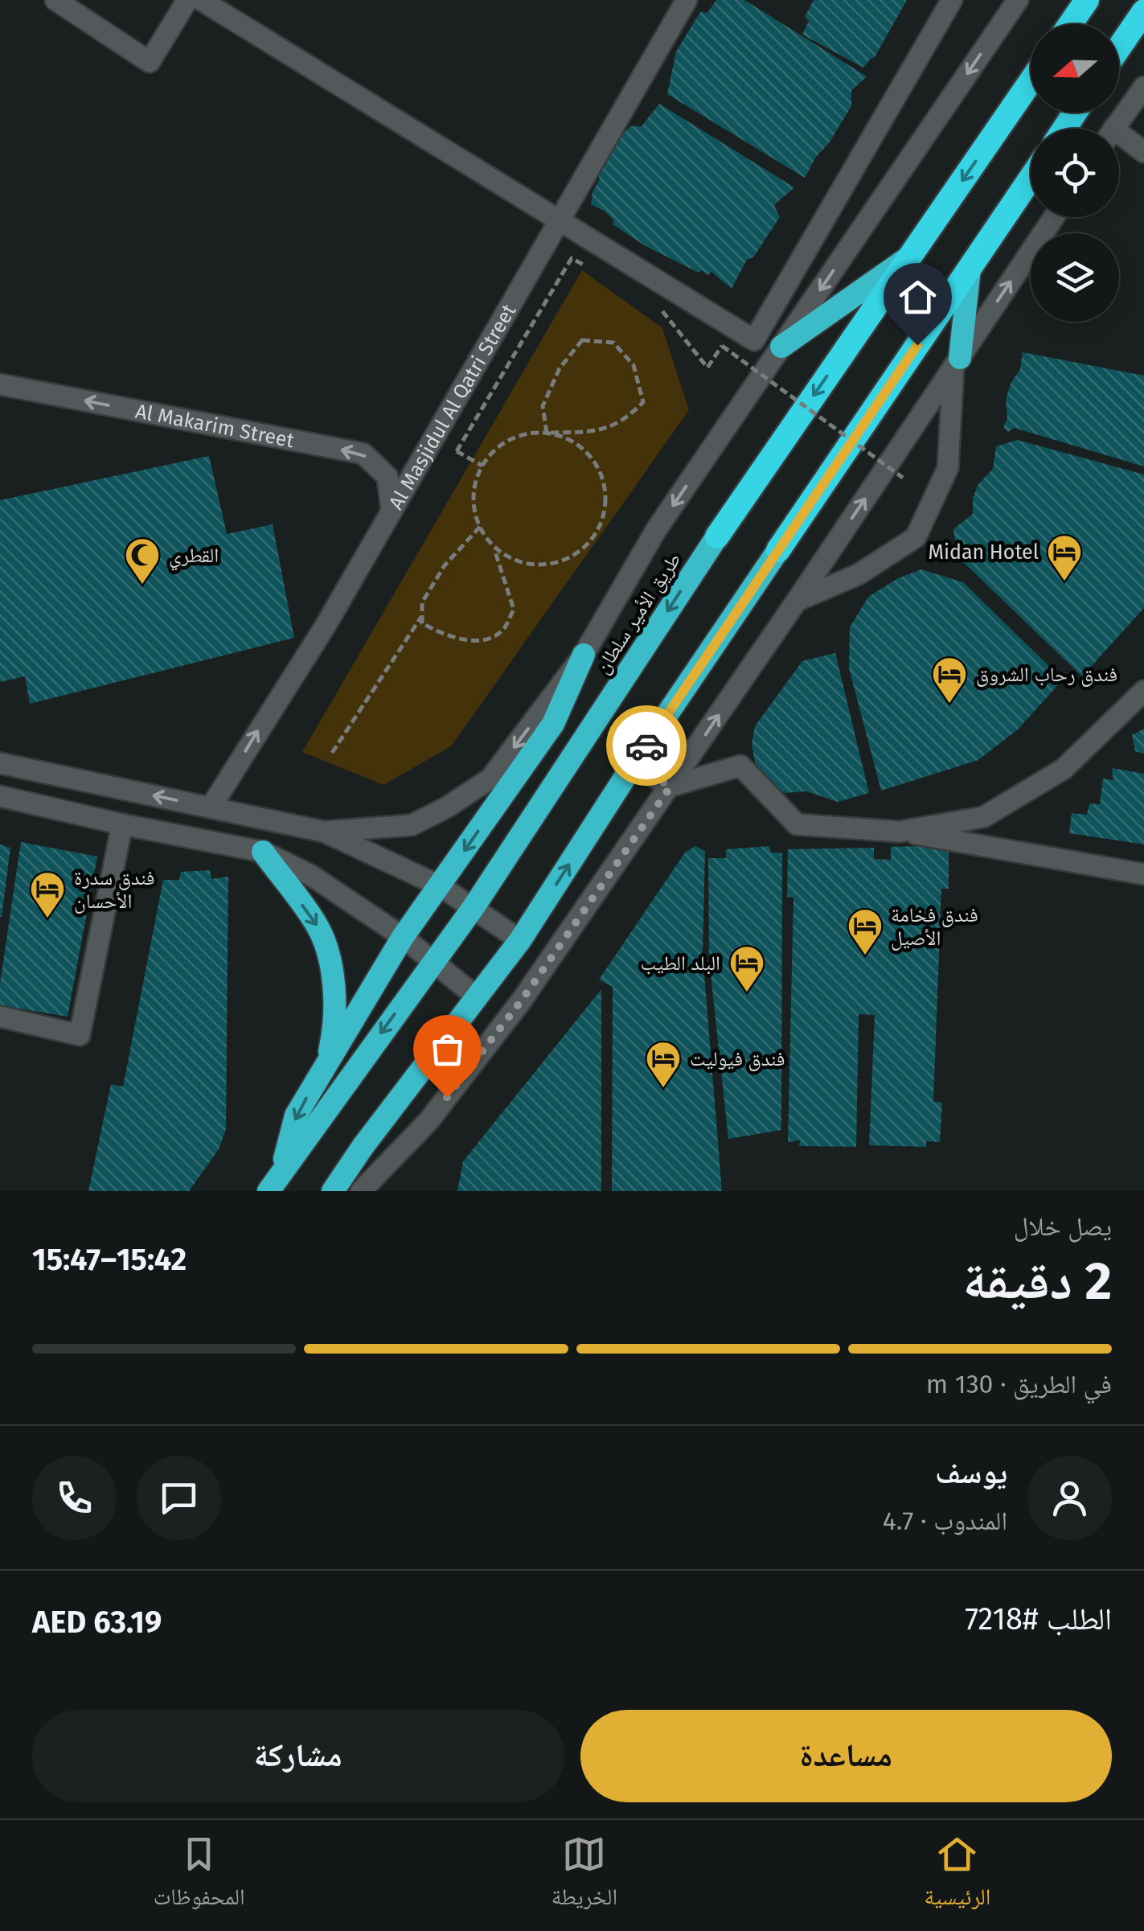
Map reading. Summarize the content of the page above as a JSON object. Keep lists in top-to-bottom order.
{
  "streets": {
    "highway": ["طريق الأمير سلطان"],
    "street": ["Al Masjidul Al Qatri Street", "Al Makarim Street"]
  },
  "crossings": [
    ["Al Masjidul Al Qatri Street", "Al Makarim Street"]
  ],
  "one_way": ["Al Masjidul Al Qatri Street", "Al Makarim Street"],
  "places": {
    "hotel": [
      "Midan Hotel",
      "فندق رحاب الشروق",
      "فندق سدرة الأحسان",
      "فندق فخامة الأصيل",
      "البلد الطيب",
      "فندق فيوليت"
    ],
    "mosque": ["القطري"]
  },
  "north": "left",
  "page": {
    "heading": ["2 دقيقة", "يصل خلال", "15:42–15:47"],
    "panel": [
      "يوسف",
      "المندوب · 4.7",
      "الطلب #7218",
      "AED 63.19"
    ],
    "bar": "في الطريق · 130 m",
    "buttons": ["مساعدة", "مشاركة"],
    "tabs": ["الرئيسية", "الخريطة", "المحفوظات"]
  }
}
